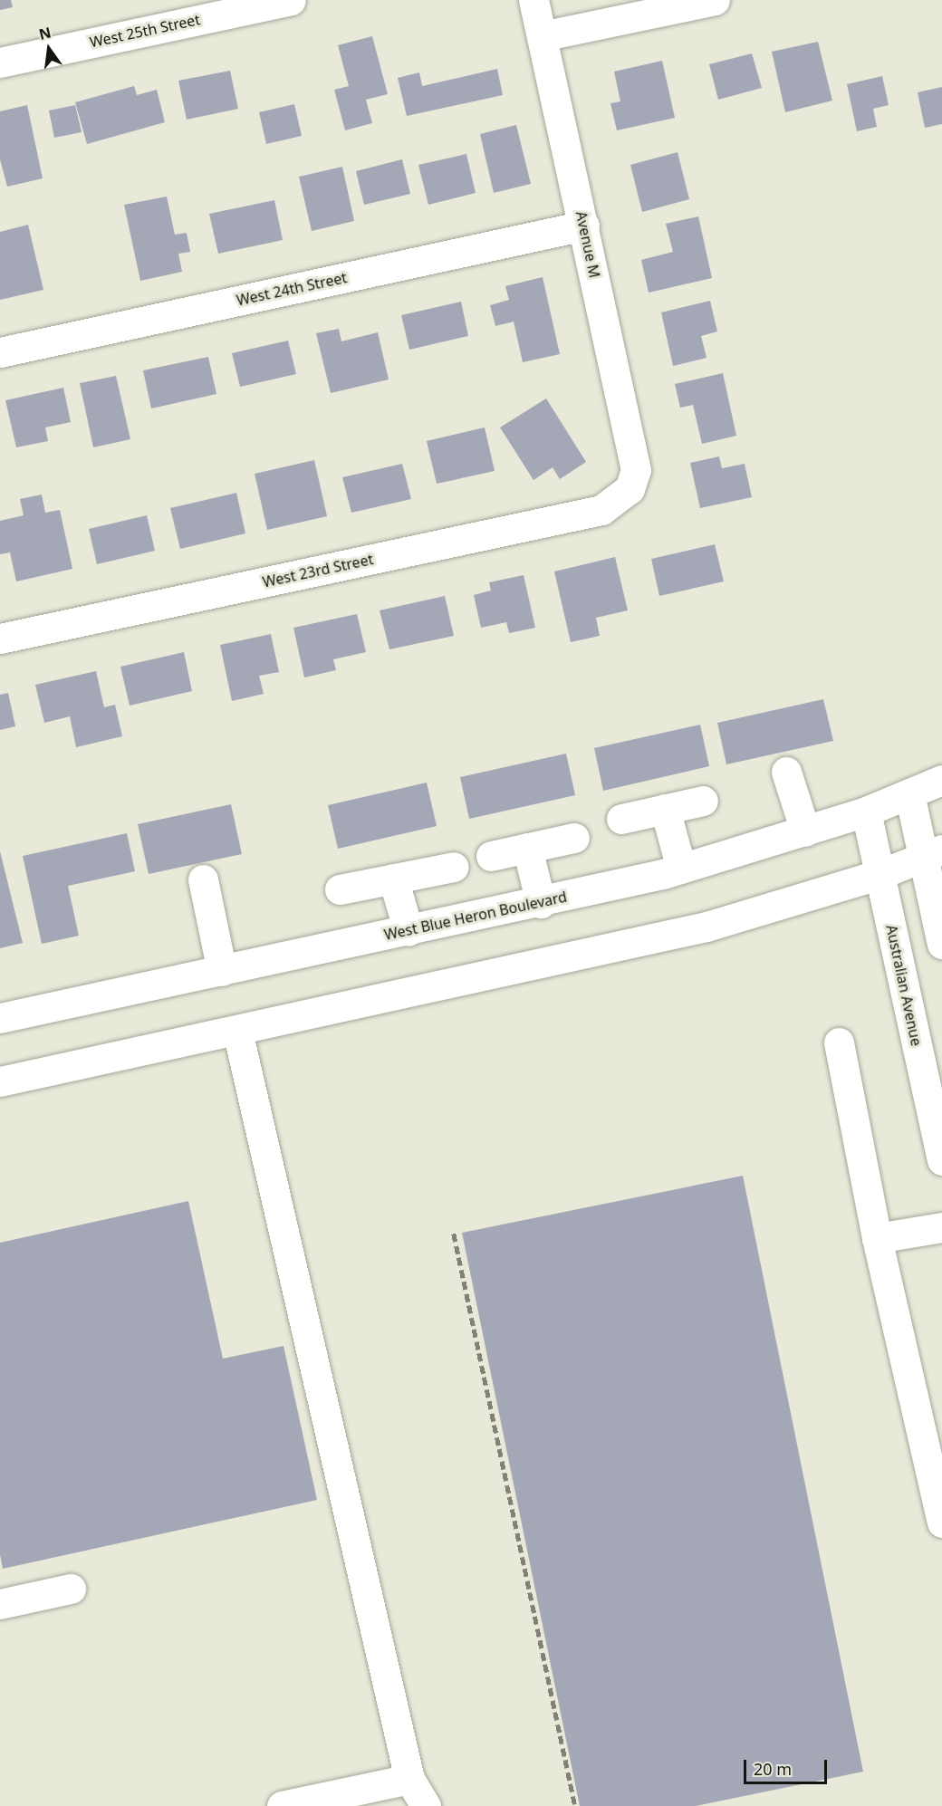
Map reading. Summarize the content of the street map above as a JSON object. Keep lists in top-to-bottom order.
{
  "streets": {
    "main road": [
      "West 25th Street",
      "Avenue M",
      "West 24th Street",
      "West 23rd Street",
      "West Blue Heron Boulevard",
      "Australian Avenue"
    ]
  },
  "crossings": [
    ["Avenue M", "West 24th Street"],
    ["Avenue M", "West 23rd Street"],
    ["West Blue Heron Boulevard", "Australian Avenue"]
  ],
  "scale_bar": "20 m",
  "north": "top"
}
